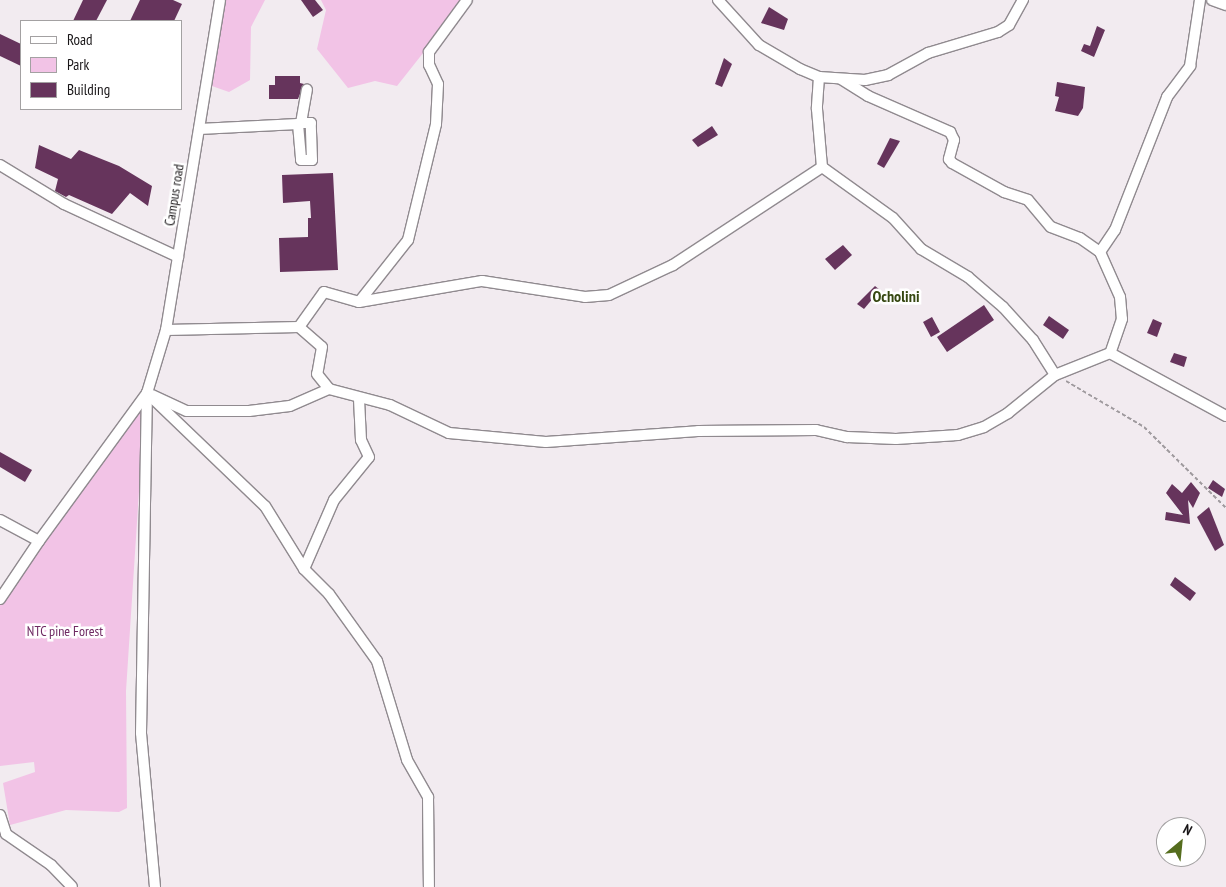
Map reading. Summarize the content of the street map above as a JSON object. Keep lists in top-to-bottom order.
{
  "streets": {
    "street": ["Campus road"]
  },
  "districts": ["Ocholini"],
  "parks": ["NTC pine Forest"],
  "legend": ["Road", "Park", "Building"],
  "north": "top right"
}
